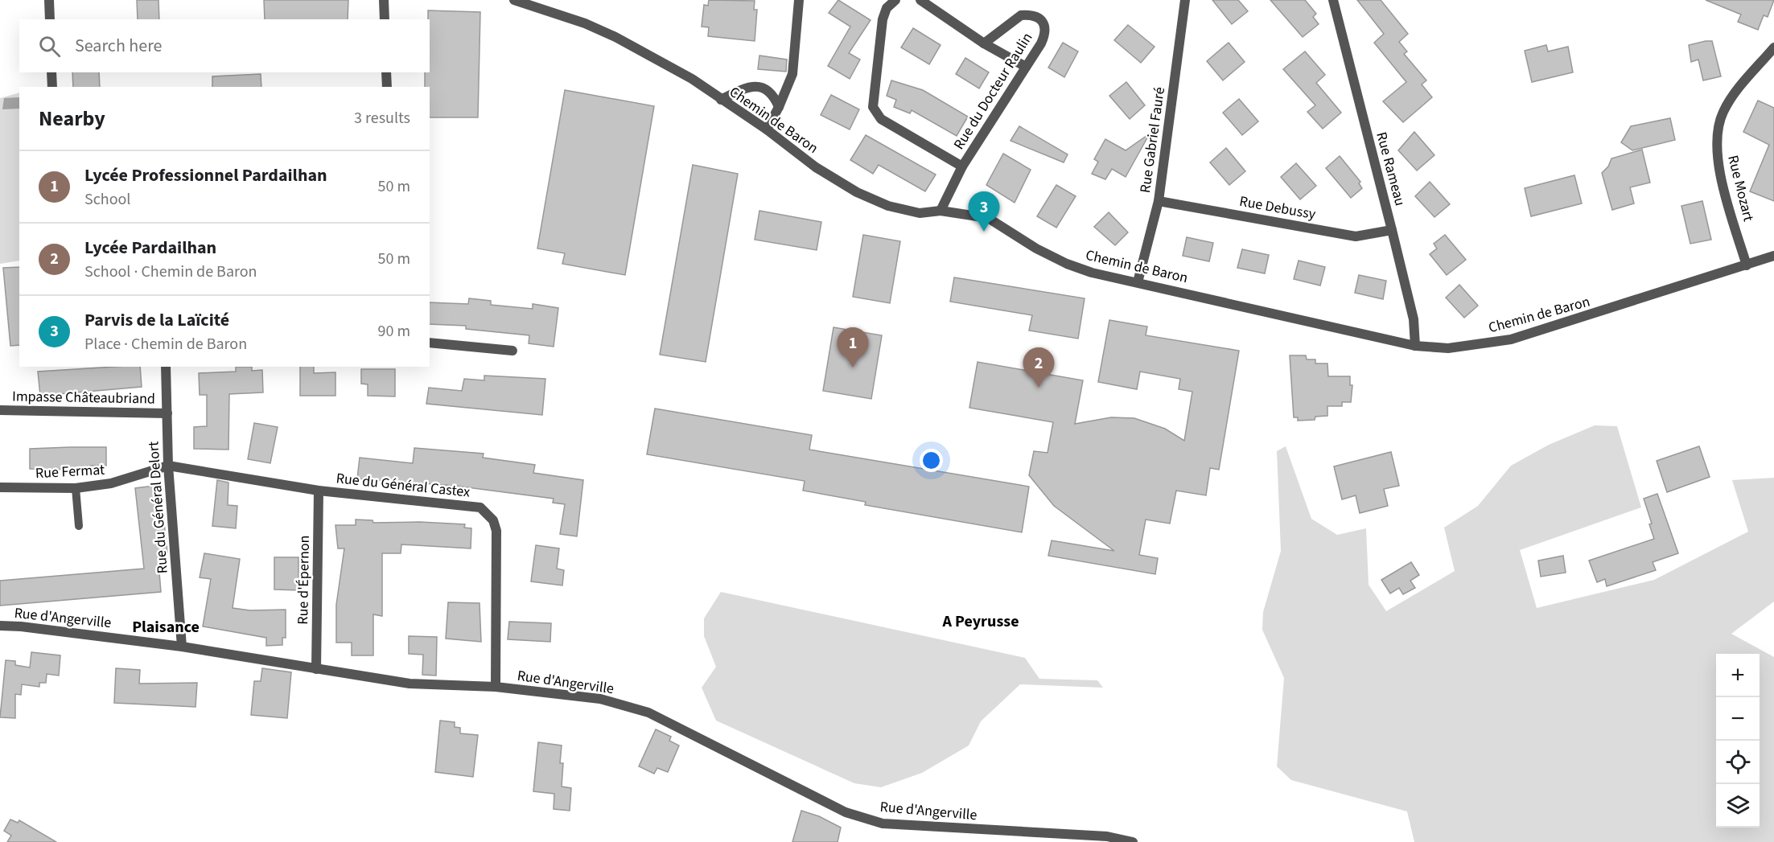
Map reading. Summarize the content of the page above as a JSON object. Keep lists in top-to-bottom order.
{
  "streets": {
    "street": [
      "Rue du Docteur Raulin",
      "Chemin de Baron",
      "Rue Gabriel Fauré",
      "Rue Rameau",
      "Rue Mozart",
      "Rue Debussy",
      "Impasse Châteaubriand",
      "Rue Fermat",
      "Rue du Général Castex",
      "Rue du Général Delort",
      "Rue d'Épernon",
      "Rue d'Angerville"
    ]
  },
  "crossings": [
    ["Rue du Docteur Raulin", "Chemin de Baron"],
    ["Chemin de Baron", "Rue Gabriel Fauré"],
    ["Chemin de Baron", "Rue Rameau"],
    ["Chemin de Baron", "Rue Mozart"],
    ["Rue Gabriel Fauré", "Rue Debussy"],
    ["Rue Rameau", "Rue Debussy"],
    ["Impasse Châteaubriand", "Rue du Général Delort"],
    ["Rue Fermat", "Rue du Général Castex"],
    ["Rue Fermat", "Rue du Général Delort"],
    ["Rue du Général Castex", "Rue du Général Delort"],
    ["Rue du Général Castex", "Rue d'Épernon"],
    ["Rue du Général Castex", "Rue d'Angerville"],
    ["Rue du Général Delort", "Rue d'Angerville"],
    ["Rue d'Épernon", "Rue d'Angerville"]
  ],
  "districts": ["A Peyrusse", "Plaisance"],
  "page": {
    "search": "Search here",
    "heading": ["Nearby", "3 results"],
    "list": [
      {
        "mark": "1",
        "name": "Lycée Professionnel Pardailhan",
        "note": "School",
        "value": "50 m"
      },
      {
        "mark": "2",
        "name": "Lycée Pardailhan",
        "note": "School · Chemin de Baron",
        "value": "50 m"
      },
      {
        "mark": "3",
        "name": "Parvis de la Laïcité",
        "note": "Place · Chemin de Baron",
        "value": "90 m"
      }
    ],
    "pins": ["3", "1", "2"],
    "map_buttons": ["+", "−"]
  }
}
